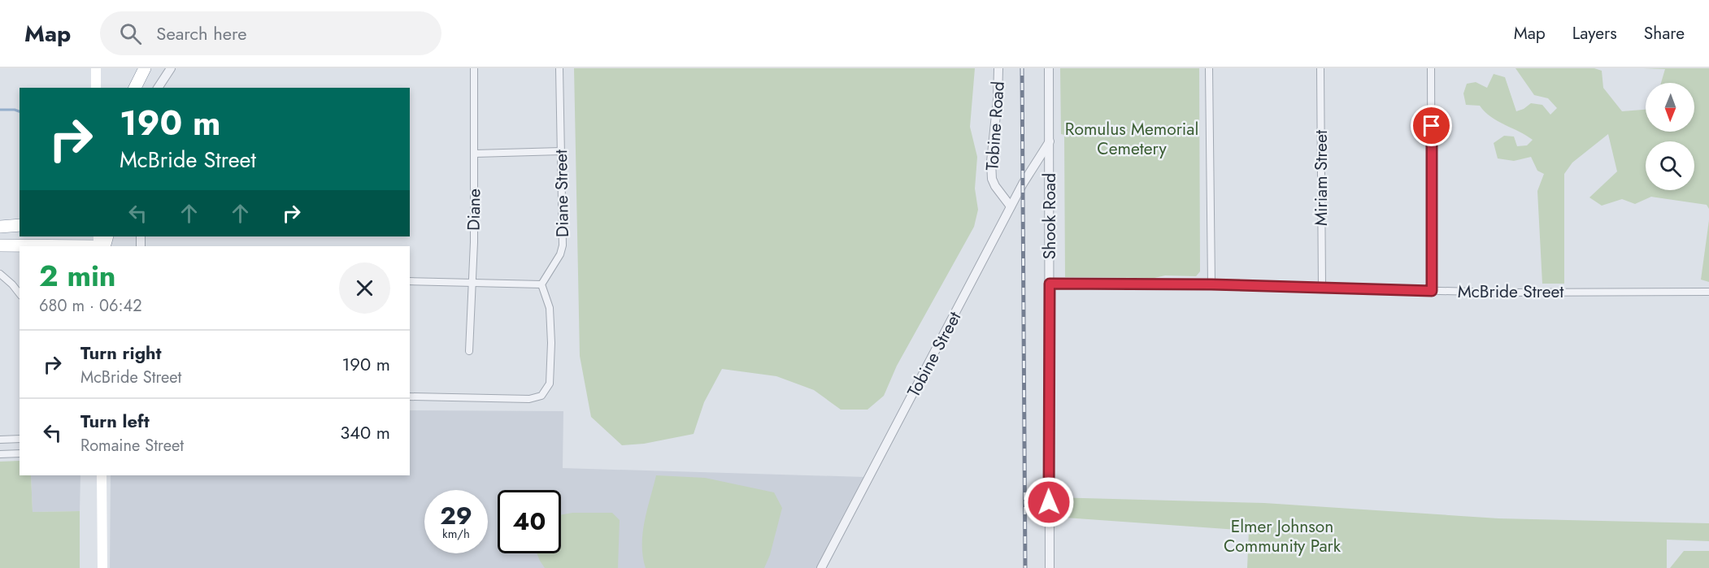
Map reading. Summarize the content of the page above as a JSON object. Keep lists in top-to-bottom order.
{
  "streets": {
    "street": [
      "Tobine Road",
      "Miriam Street",
      "Diane Street",
      "Diane",
      "Shook Road",
      "McBride Street",
      "Tobine Street"
    ]
  },
  "crossings": [
    ["Tobine Road", "Tobine Street"],
    ["Miriam Street", "McBride Street"],
    ["Shook Road", "McBride Street"],
    ["Shook Road", "Tobine Street"]
  ],
  "parks": ["Romulus Memorial Cemetery", "Elmer Johnson Community Park"],
  "north": "bottom",
  "page": {
    "header": "Map",
    "search": "Search here",
    "nav": ["Map", "Layers", "Share"],
    "turn": ["190 m", "McBride Street"],
    "heading": ["2 min", "680 m · 06:42"],
    "list": [
      {
        "name": "Turn right",
        "note": "McBride Street",
        "value": "190 m"
      },
      {
        "name": "Turn left",
        "note": "Romaine Street",
        "value": "340 m"
      }
    ],
    "speed": "29 km/h",
    "limit": "40"
  }
}
